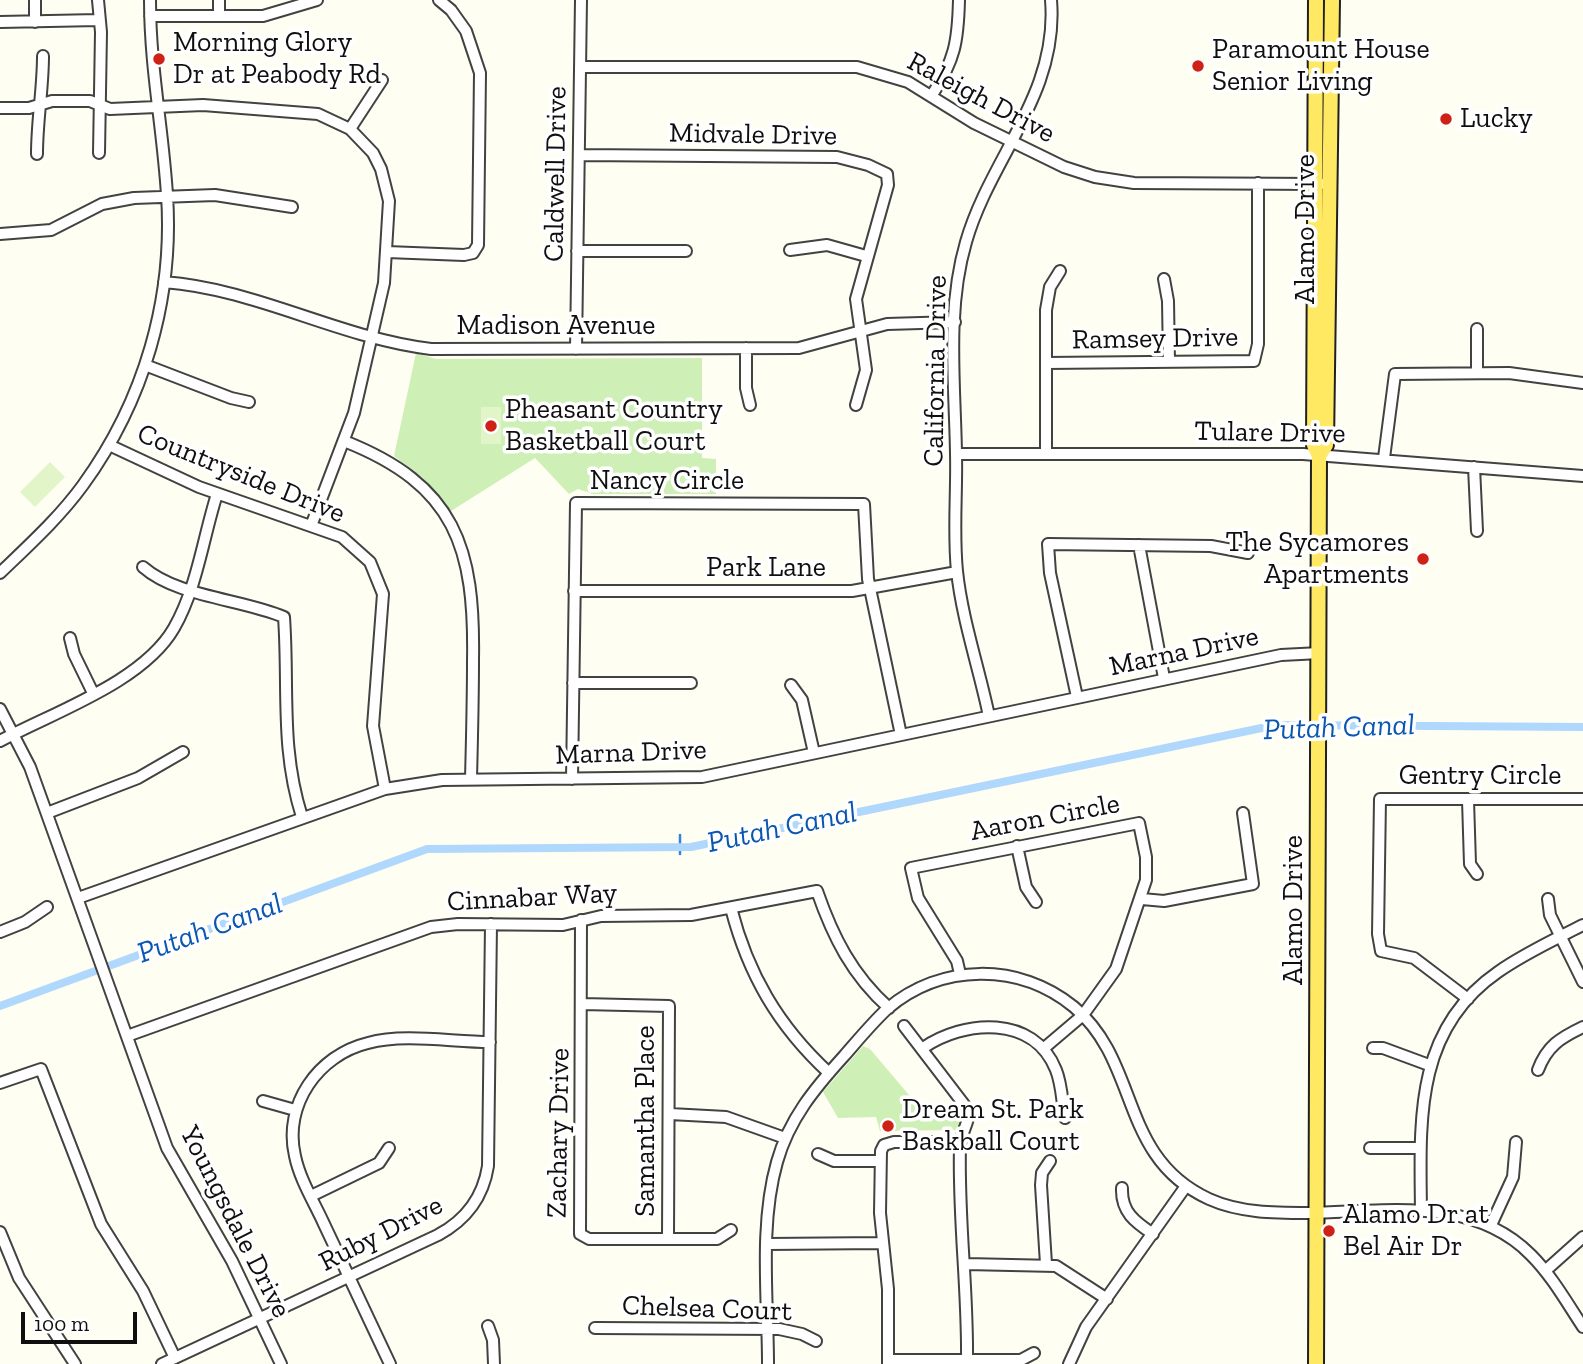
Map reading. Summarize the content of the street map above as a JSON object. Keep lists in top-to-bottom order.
{
  "streets": {
    "main road": ["Alamo Drive"],
    "street": [
      "Raleigh Drive",
      "Midvale Drive",
      "Caldwell Drive",
      "Madison Avenue",
      "Ramsey Drive",
      "California Drive",
      "Tulare Drive",
      "Countryside Drive",
      "Nancy Circle",
      "Park Lane",
      "Marna Drive",
      "Gentry Circle",
      "Aaron Circle",
      "Cinnabar Way",
      "Samantha Place",
      "Zachary Drive",
      "Youngsdale Drive",
      "Ruby Drive",
      "Chelsea Court"
    ]
  },
  "crossings": [
    ["Raleigh Drive", "Caldwell Drive"],
    ["Raleigh Drive", "Alamo Drive"],
    ["Raleigh Drive", "Ramsey Drive"],
    ["Raleigh Drive", "California Drive"],
    ["Midvale Drive", "Caldwell Drive"],
    ["Midvale Drive", "Madison Avenue"],
    ["Caldwell Drive", "Madison Avenue"],
    ["Alamo Drive", "Tulare Drive"],
    ["Alamo Drive", "Marna Drive"],
    ["Madison Avenue", "California Drive"],
    ["California Drive", "Tulare Drive"],
    ["California Drive", "Park Lane"],
    ["California Drive", "Marna Drive"],
    ["Countryside Drive", "Marna Drive"],
    ["Nancy Circle", "Park Lane"],
    ["Nancy Circle", "Marna Drive"],
    ["Marna Drive", "Youngsdale Drive"],
    ["Cinnabar Way", "Zachary Drive"],
    ["Cinnabar Way", "Youngsdale Drive"],
    ["Cinnabar Way", "Ruby Drive"],
    ["Samantha Place", "Zachary Drive"],
    ["Youngsdale Drive", "Ruby Drive"]
  ],
  "water": ["Putah Canal"],
  "places": [
    "Morning Glory Dr at Peabody Rd",
    "Paramount House Senior Living",
    "Lucky",
    "Pheasant Country Basketball Court",
    "The Sycamores Apartments",
    "Dream St. Park Baskball Court",
    "Alamo Dr at Bel Air Dr"
  ],
  "scale_bar": "100 m"
}
